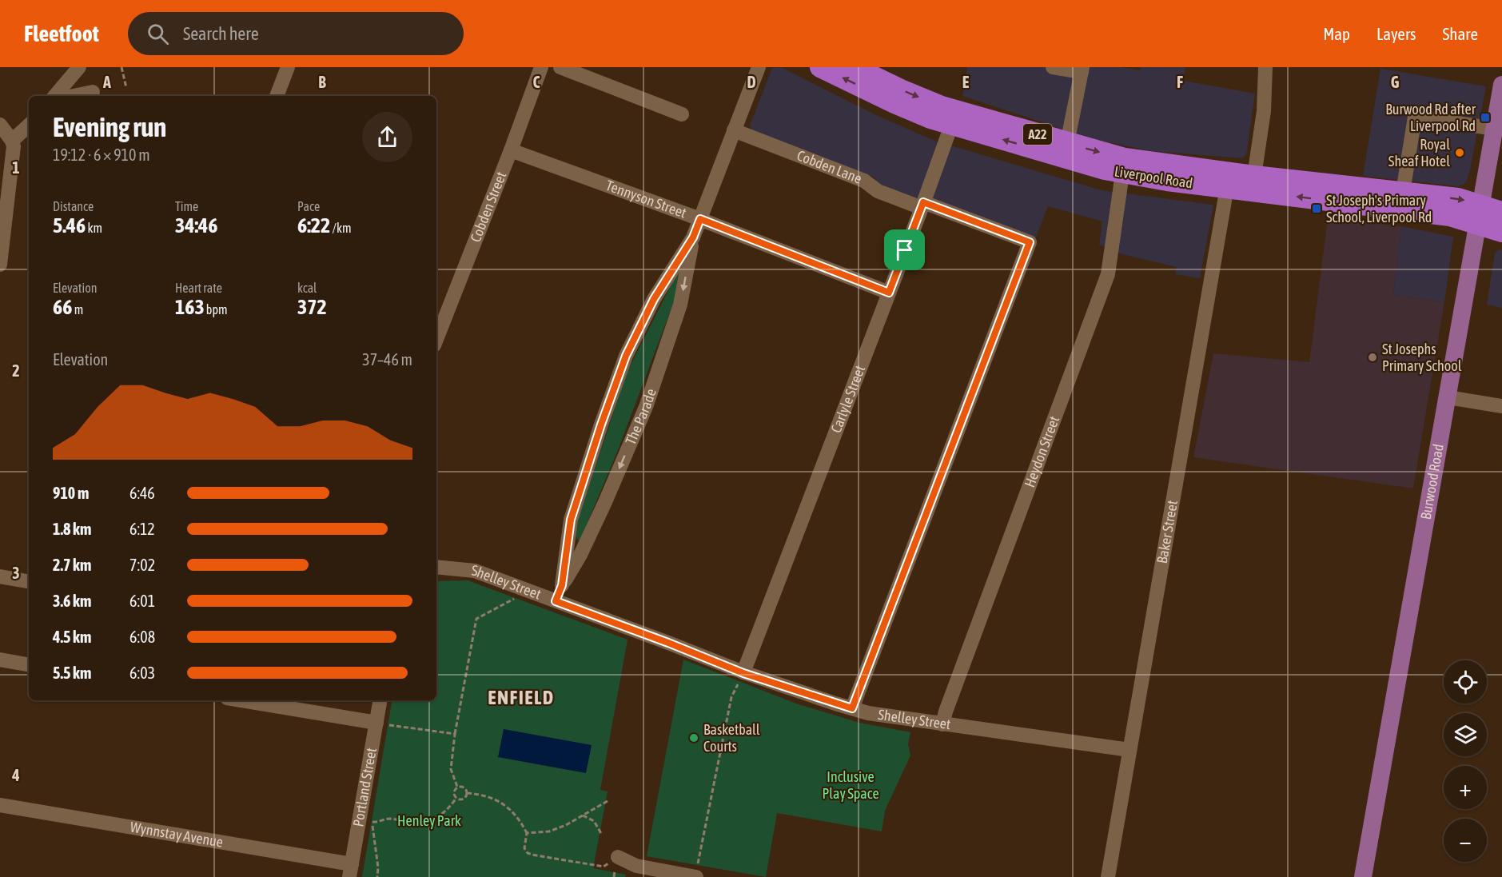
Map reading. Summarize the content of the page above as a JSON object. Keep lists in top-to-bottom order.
{
  "streets": {
    "highway": ["A22", "Liverpool Road"],
    "main road": ["Burwood Road"],
    "street": [
      "Cobden Lane",
      "Tennyson Street",
      "Cobden Street",
      "Carlyle Street",
      "The Parade",
      "Heydon Street",
      "Baker Street",
      "Shelley Street",
      "Portland Street",
      "Wynnstay Avenue"
    ]
  },
  "crossings": [
    ["Cobden Lane", "Carlyle Street"],
    ["Cobden Lane", "The Parade"],
    ["Cobden Lane", "Shelley Street"],
    ["Liverpool Road", "Carlyle Street"],
    ["Liverpool Road", "Heydon Street"],
    ["Liverpool Road", "Burwood Road"],
    ["Liverpool Road", "Baker Street"],
    ["Tennyson Street", "Cobden Street"],
    ["Tennyson Street", "Carlyle Street"],
    ["Tennyson Street", "The Parade"],
    ["Carlyle Street", "Shelley Street"],
    ["The Parade", "Shelley Street"],
    ["Heydon Street", "Shelley Street"],
    ["Baker Street", "Shelley Street"],
    ["Portland Street", "Wynnstay Avenue"]
  ],
  "districts": ["ENFIELD"],
  "parks": ["Inclusive Play Space", "Henley Park"],
  "places": {
    "transit": ["Burwood Rd after Liverpool Rd", "St Joseph's Primary School, Liverpool Rd"],
    "other": ["Royal Sheaf Hotel", "St Josephs Primary School", "Basketball Courts"]
  },
  "page": {
    "header": "Fleetfoot",
    "search": "Search here",
    "nav": ["Map", "Layers", "Share"],
    "heading": ["Evening run", "19:12 · 6 × 910 m"],
    "stats": [
      ["Distance", "5.46 km"],
      ["Time", "34:46"],
      ["Pace", "6:22 /km"],
      ["Elevation", "66 m"],
      ["Heart rate", "163 bpm"],
      ["kcal", "372"]
    ],
    "chart": ["Elevation", "37–46 m"],
    "list": [
      {
        "name": "910 m",
        "note": "6:46"
      },
      {
        "name": "1.8 km",
        "note": "6:12"
      },
      {
        "name": "2.7 km",
        "note": "7:02"
      },
      {
        "name": "3.6 km",
        "note": "6:01"
      },
      {
        "name": "4.5 km",
        "note": "6:08"
      },
      {
        "name": "5.5 km",
        "note": "6:03"
      }
    ],
    "map_buttons": ["+", "−"]
  },
  "grid": {
    "columns": [
      "A",
      "B",
      "C",
      "D",
      "E",
      "F",
      "G"
    ],
    "rows": [
      "1",
      "2",
      "3",
      "4"
    ]
  }
}
